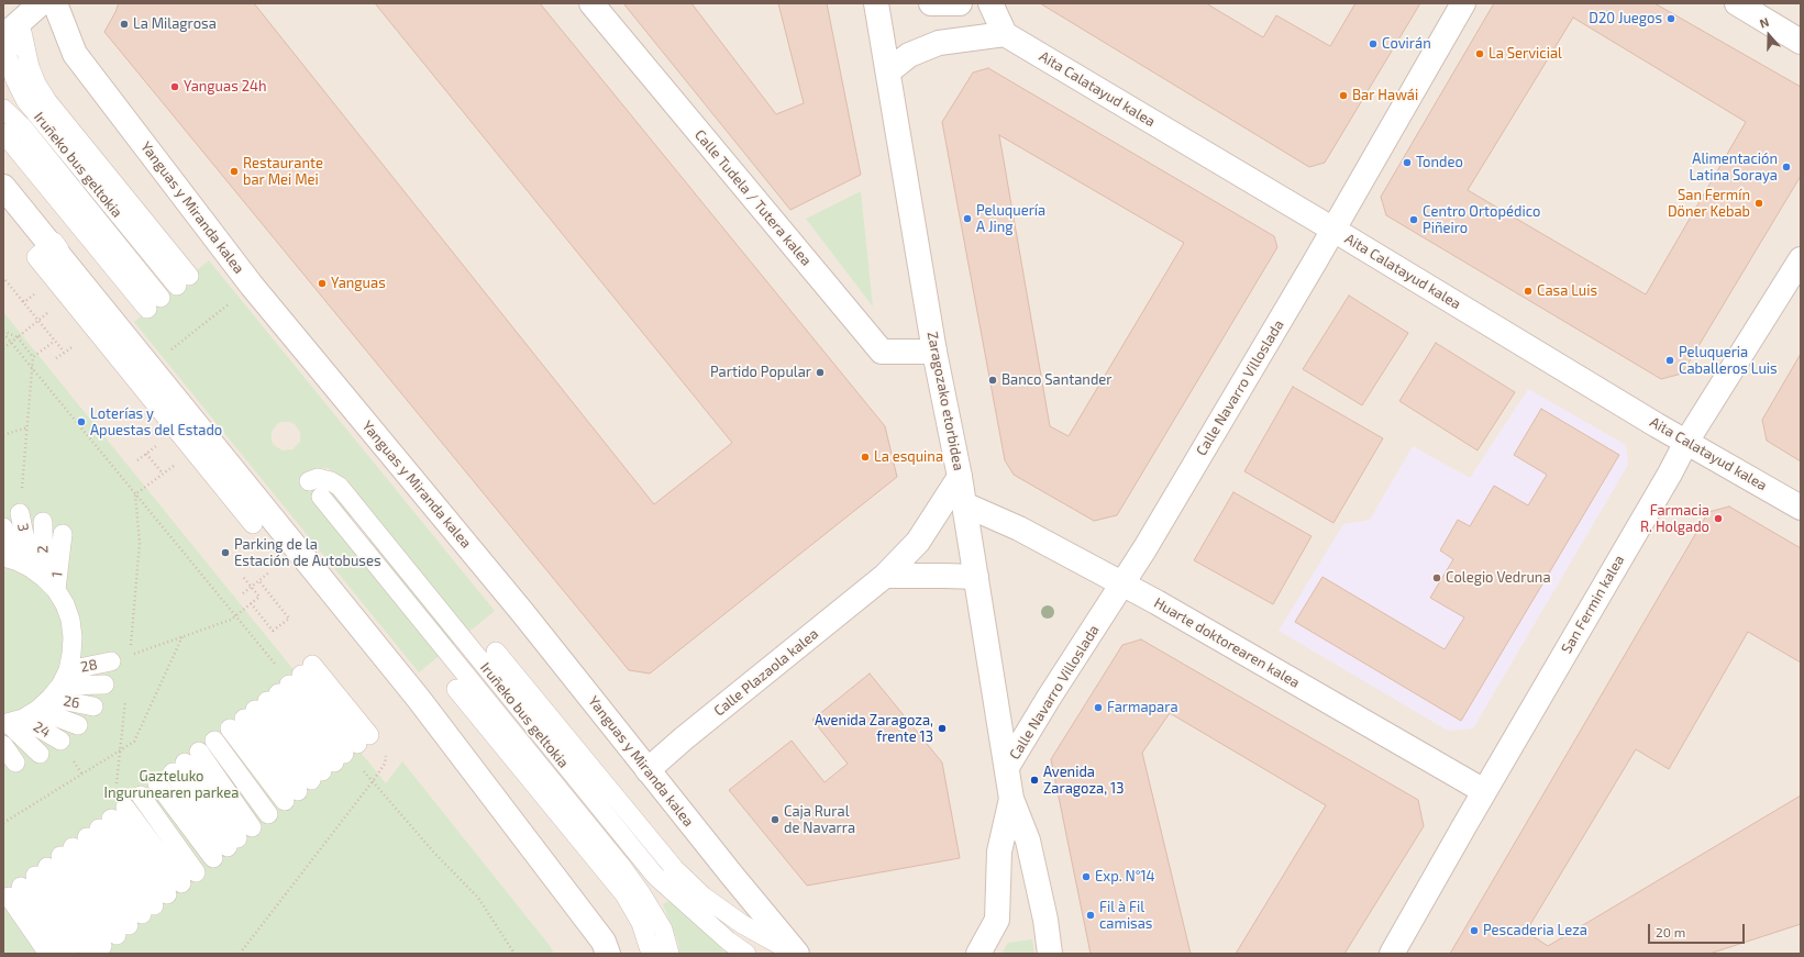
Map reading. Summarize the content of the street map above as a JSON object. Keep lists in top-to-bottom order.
{
  "streets": {
    "street": [
      "Aita Calatayud kalea",
      "Calle Tudela / Tutera kalea",
      "Yanguas y Miranda kalea",
      "Calle Navarro Villoslada",
      "Zaragozako etorbidea",
      "San Fermin kalea",
      "Huarte doktorearen kalea",
      "Calle Plazaola kalea"
    ],
    "lane": [
      "Iruñeko bus geltokia",
      "3",
      "2",
      "1",
      "28",
      "26",
      "24"
    ]
  },
  "crossings": [
    ["Aita Calatayud kalea", "Calle Navarro Villoslada"],
    ["Aita Calatayud kalea", "San Fermin kalea"],
    ["Calle Tudela / Tutera kalea", "Zaragozako etorbidea"],
    ["Yanguas y Miranda kalea", "Calle Plazaola kalea"],
    ["Calle Navarro Villoslada", "Zaragozako etorbidea"],
    ["Calle Navarro Villoslada", "Huarte doktorearen kalea"],
    ["Zaragozako etorbidea", "Huarte doktorearen kalea"],
    ["Zaragozako etorbidea", "Calle Plazaola kalea"],
    ["3", "2"],
    ["3", "1"],
    ["2", "1"],
    ["San Fermin kalea", "Huarte doktorearen kalea"],
    ["28", "26"],
    ["28", "24"],
    ["26", "24"]
  ],
  "parks": ["Gazteluko Ingurunearen parkea"],
  "places": [
    "D20 Juegos",
    "La Milagrosa",
    "Covirán",
    "La Servicial",
    "Yanguas 24h",
    "Bar Hawái",
    "Tondeo",
    "Alimentación Latina Soraya",
    "Restaurante bar Mei Mei",
    "San Fermín Döner Kebab",
    "Peluquería A Jing",
    "Centro Ortopédico Piñeiro",
    "Yanguas",
    "Casa Luis",
    "Peluqueria Caballeros Luis",
    "Partido Popular",
    "Banco Santander",
    "Loterías y Apuestas del Estado",
    "La esquina",
    "Farmacia R. Holgado",
    "Parking de la Estación de Autobuses",
    "Colegio Vedruna",
    "Farmapara",
    "Avenida Zaragoza, frente 13",
    "Avenida Zaragoza, 13",
    "Caja Rural de Navarra",
    "Exp. N°14",
    "Fil à Fil camisas",
    "Pescaderia Leza"
  ],
  "scale_bar": "20 m",
  "north": "top"
}
